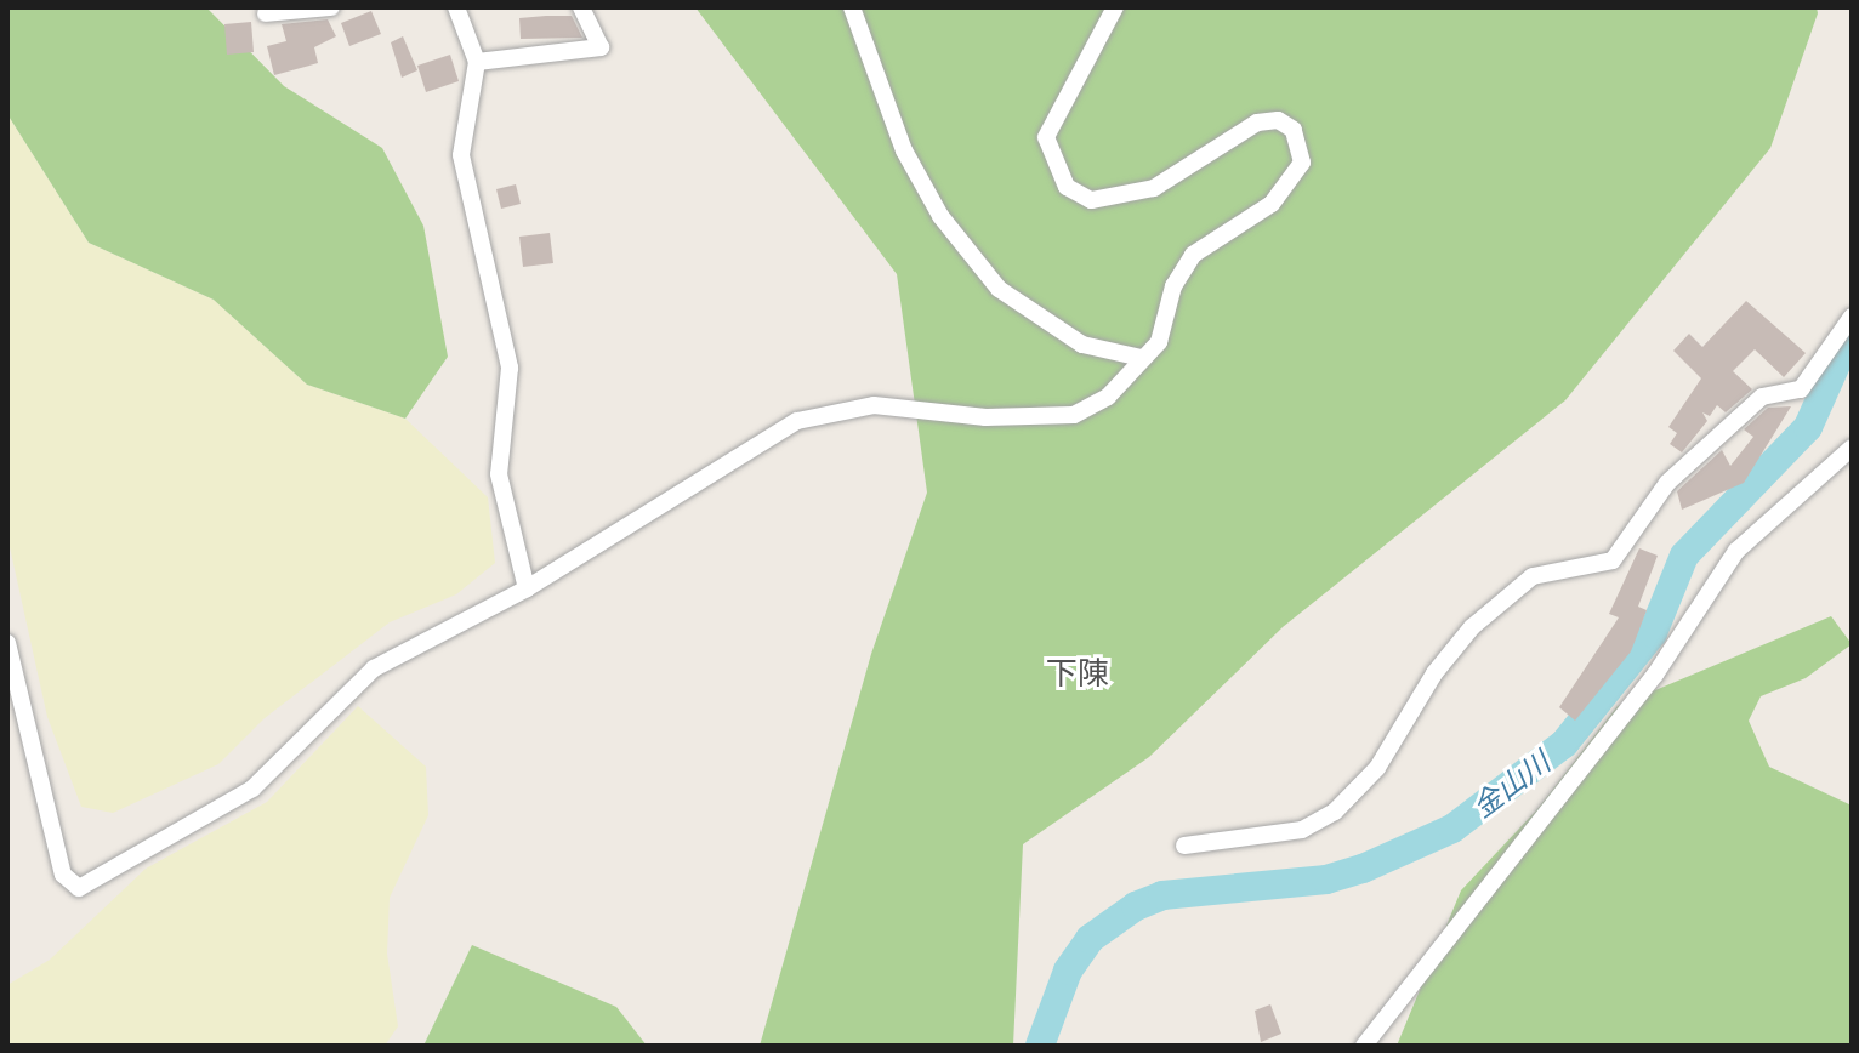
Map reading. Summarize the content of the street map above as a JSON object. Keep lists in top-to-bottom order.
{
  "districts": ["下陳"],
  "water": ["金山川"]
}
